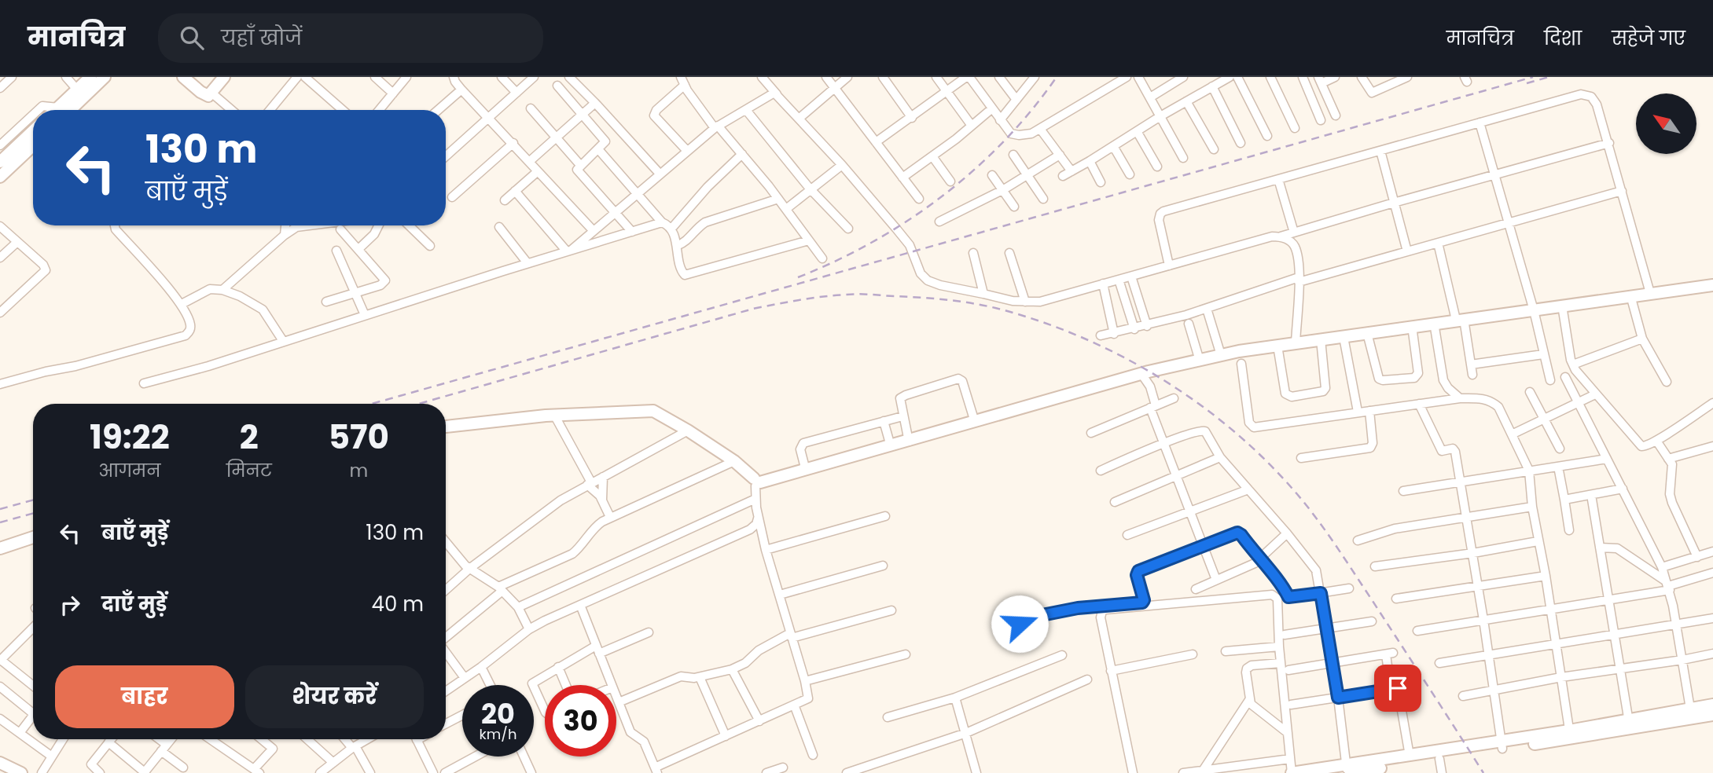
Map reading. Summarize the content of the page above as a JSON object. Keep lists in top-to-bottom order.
{
  "north": "top left",
  "page": {
    "header": "मानचित्र",
    "search": "यहाँ खोजें",
    "nav": ["मानचित्र", "दिशा", "सहेजे गए"],
    "turn": ["130 m", "बाएँ मुड़ें"],
    "eta": [
      "19:22",
      "आगमन",
      "2",
      "मिनट",
      "570",
      "m"
    ],
    "list": [
      {
        "name": "बाएँ मुड़ें",
        "value": "130 m"
      },
      {
        "name": "दाएँ मुड़ें",
        "value": "40 m"
      }
    ],
    "buttons": ["बाहर", "शेयर करें"],
    "speed": "20 km/h",
    "limit": "30"
  }
}
